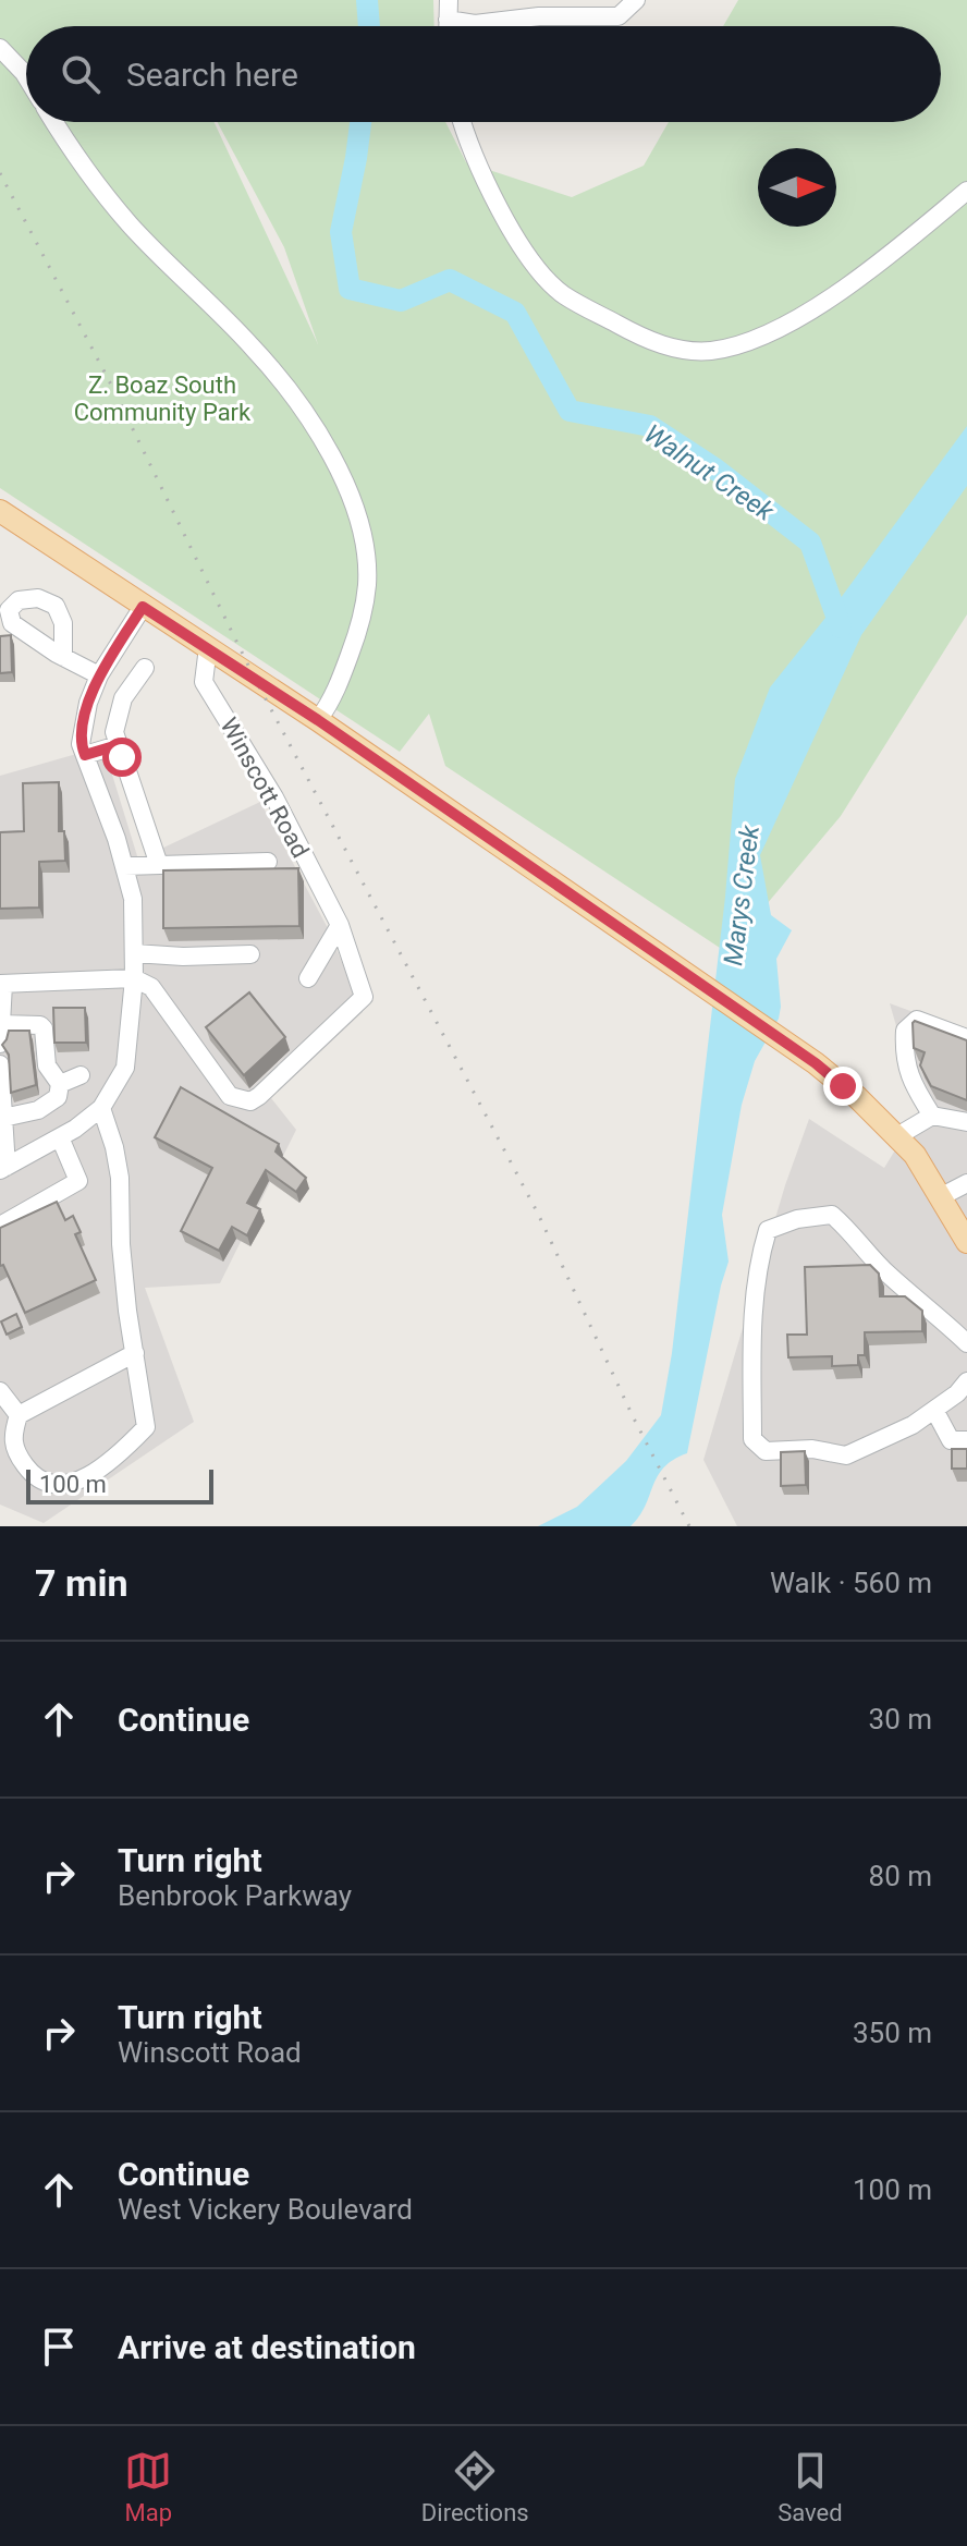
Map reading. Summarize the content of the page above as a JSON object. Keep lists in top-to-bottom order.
{
  "streets": {
    "street": ["Winscott Road"]
  },
  "water": ["Walnut Creek", "Marys Creek"],
  "parks": ["Z. Boaz South Community Park"],
  "scale_bar": "100 m",
  "north": "right",
  "page": {
    "search": "Search here",
    "scale": "100 m",
    "heading": ["7 min", "Walk · 560 m"],
    "list": [
      ["Continue", "30 m"],
      ["Turn right", "Benbrook Parkway", "80 m"],
      ["Turn right", "Winscott Road", "350 m"],
      ["Continue", "West Vickery Boulevard", "100 m"],
      "Arrive at destination"
    ],
    "nav": ["Map", "Directions", "Saved"]
  }
}
